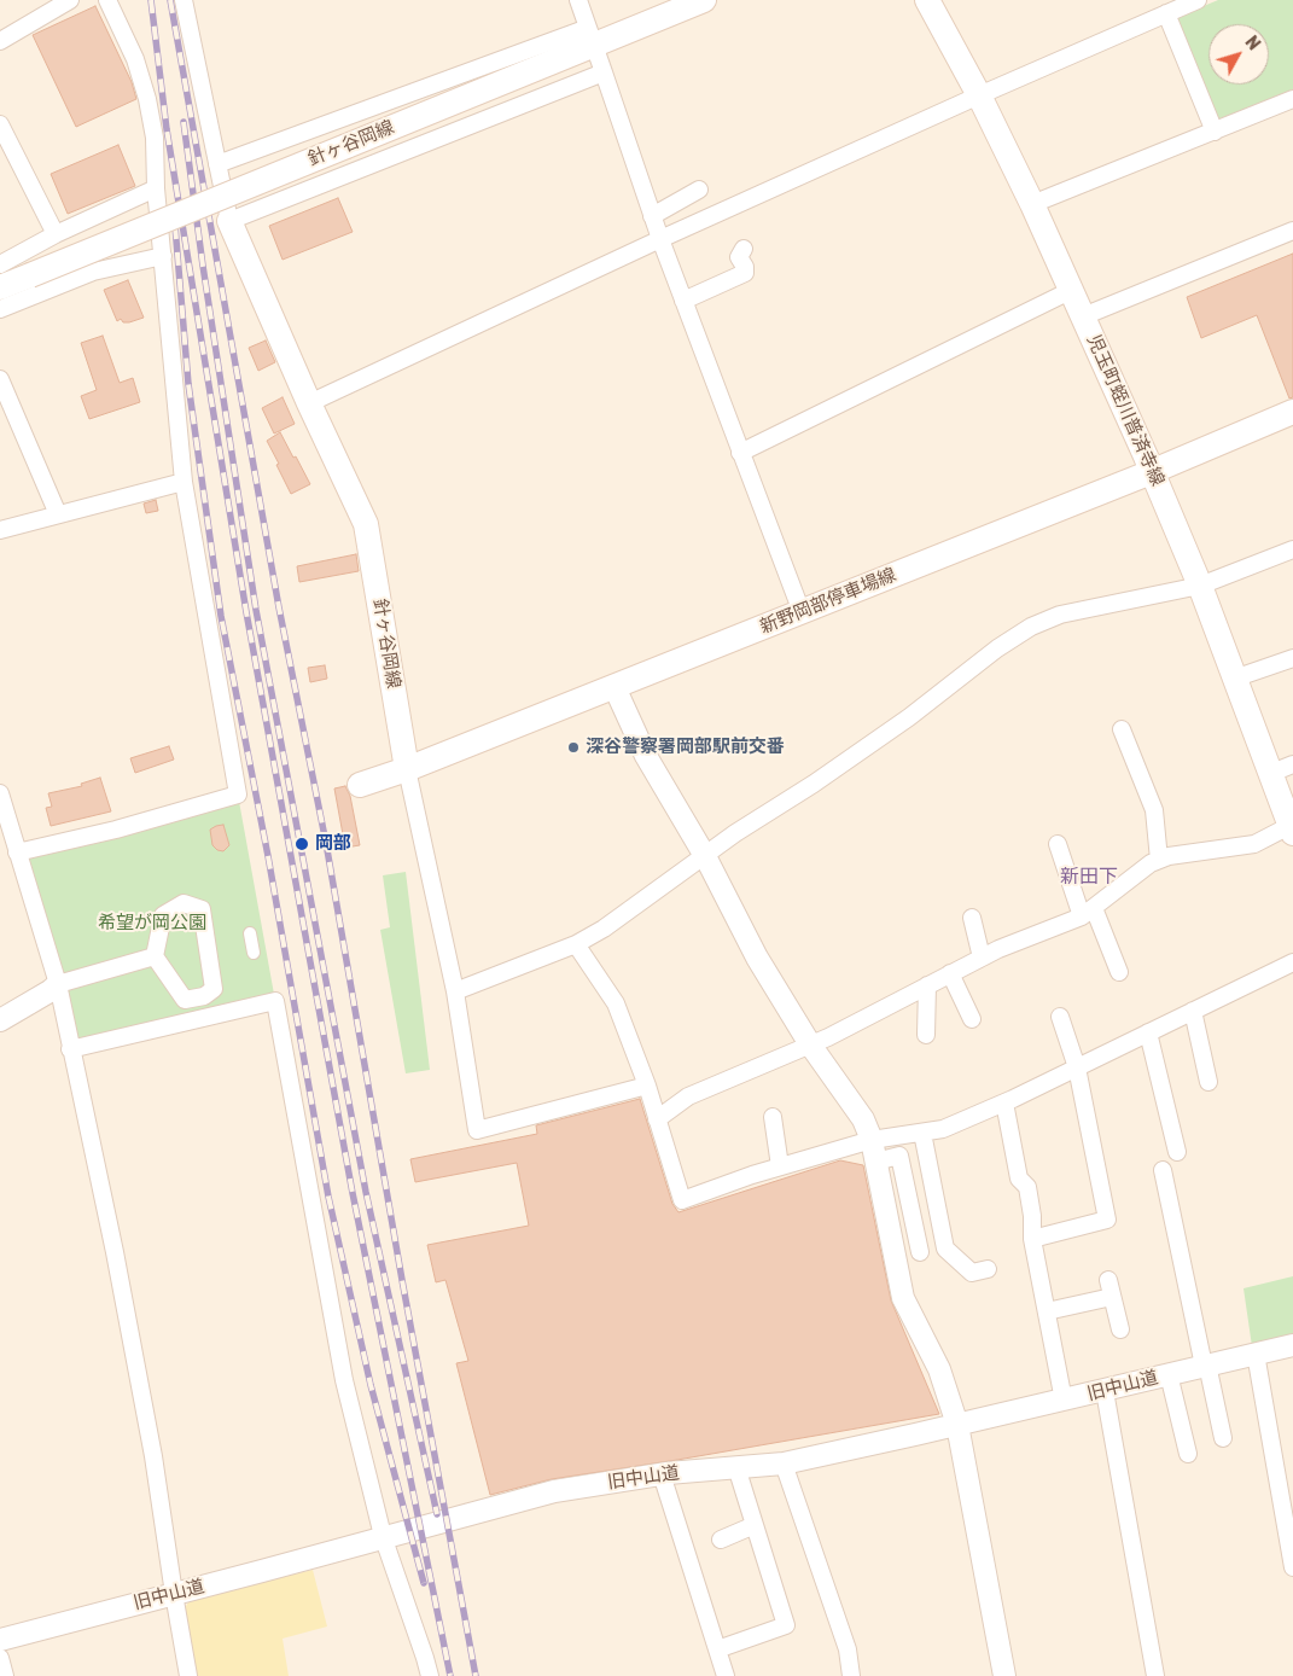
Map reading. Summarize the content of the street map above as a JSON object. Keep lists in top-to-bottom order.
{
  "streets": {
    "main road": ["針ヶ谷岡線", "児玉町蛭川普済寺線", "新野岡部停車場線"],
    "street": ["旧中山道"]
  },
  "crossings": [
    ["針ヶ谷岡線", "新野岡部停車場線"],
    ["児玉町蛭川普済寺線", "新野岡部停車場線"]
  ],
  "districts": ["新田下"],
  "parks": ["希望が岡公園"],
  "places": ["深谷警察署岡部駅前交番", "岡部"],
  "north": "top right"
}
